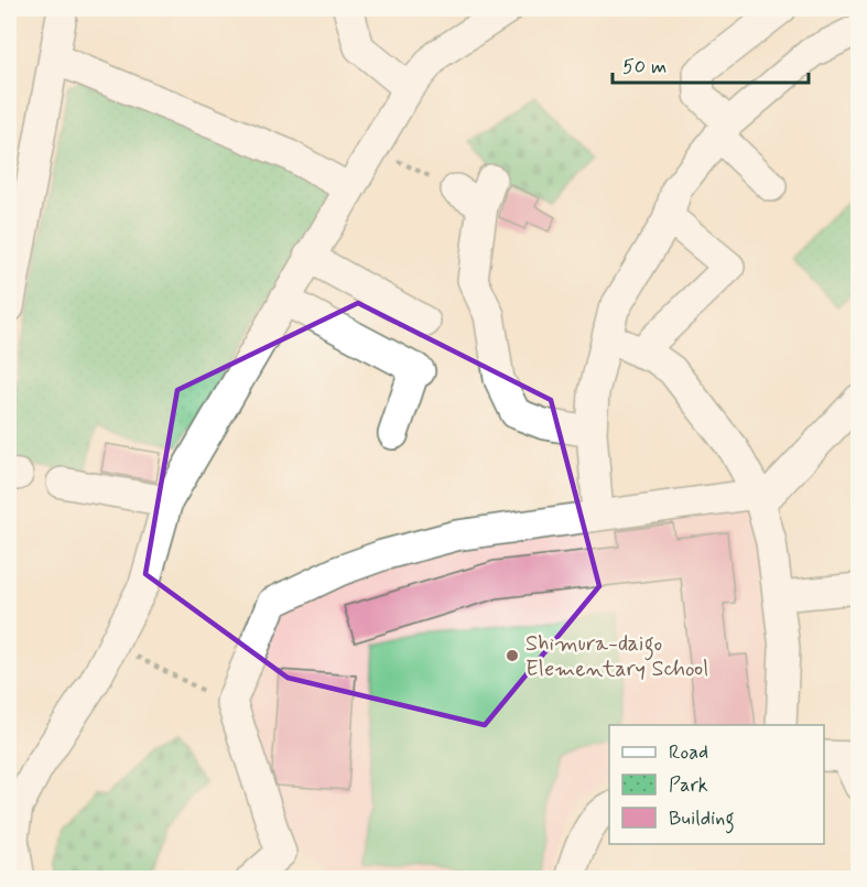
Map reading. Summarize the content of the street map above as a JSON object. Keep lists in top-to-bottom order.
{
  "places": ["Shimura-daigo Elementary School"],
  "legend": ["Road", "Park", "Building"],
  "scale_bar": "50 m"
}
